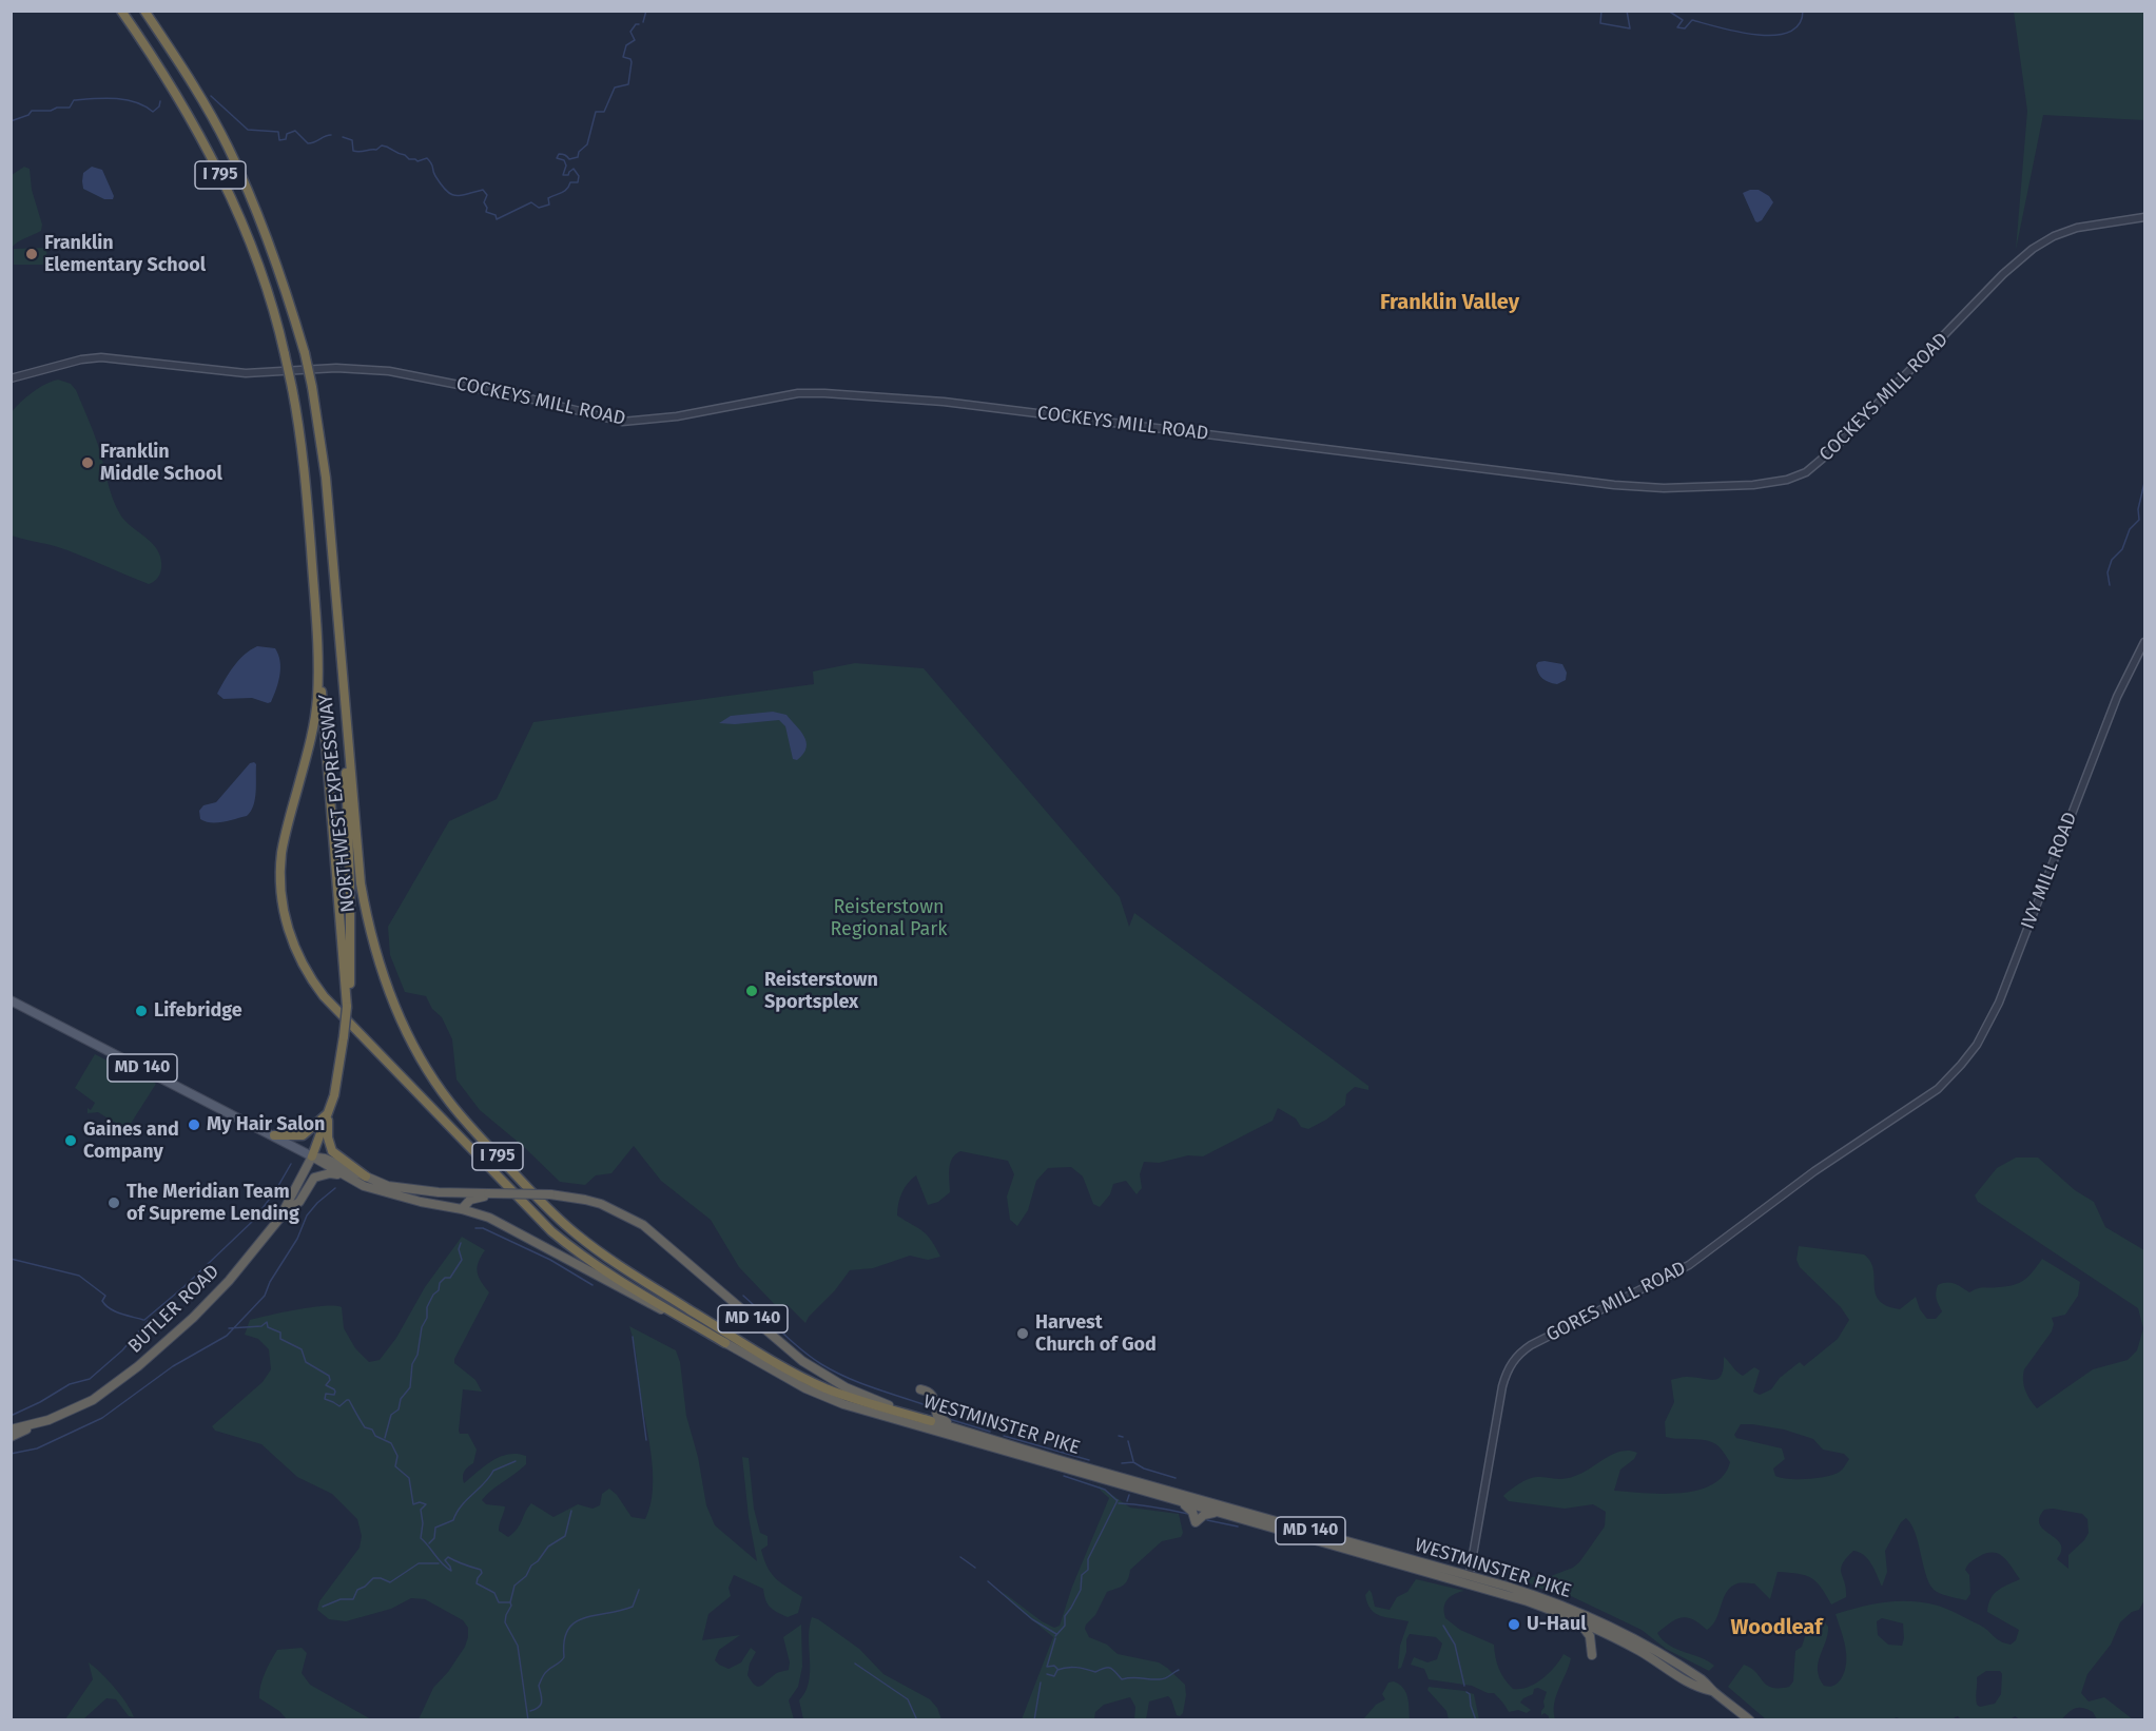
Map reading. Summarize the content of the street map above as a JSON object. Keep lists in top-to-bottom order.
{
  "streets": {
    "highway": [
      "I 795",
      "NORTHWEST EXPRESSWAY",
      "MD 140",
      "BUTLER ROAD",
      "WESTMINSTER PIKE"
    ],
    "street": ["COCKEYS MILL ROAD", "IVY MILL ROAD", "GORES MILL ROAD"]
  },
  "crossings": [
    ["NORTHWEST EXPRESSWAY", "WESTMINSTER PIKE"],
    ["IVY MILL ROAD", "GORES MILL ROAD"],
    ["GORES MILL ROAD", "WESTMINSTER PIKE"],
    ["BUTLER ROAD", "WESTMINSTER PIKE"]
  ],
  "districts": ["Franklin Valley", "Woodleaf"],
  "parks": ["Reisterstown Regional Park"],
  "places": [
    "Franklin Elementary School",
    "Franklin Middle School",
    "Reisterstown Sportsplex",
    "Lifebridge",
    "My Hair Salon",
    "Gaines and Company",
    "The Meridian Team of Supreme Lending",
    "Harvest Church of God",
    "U-Haul"
  ]
}
